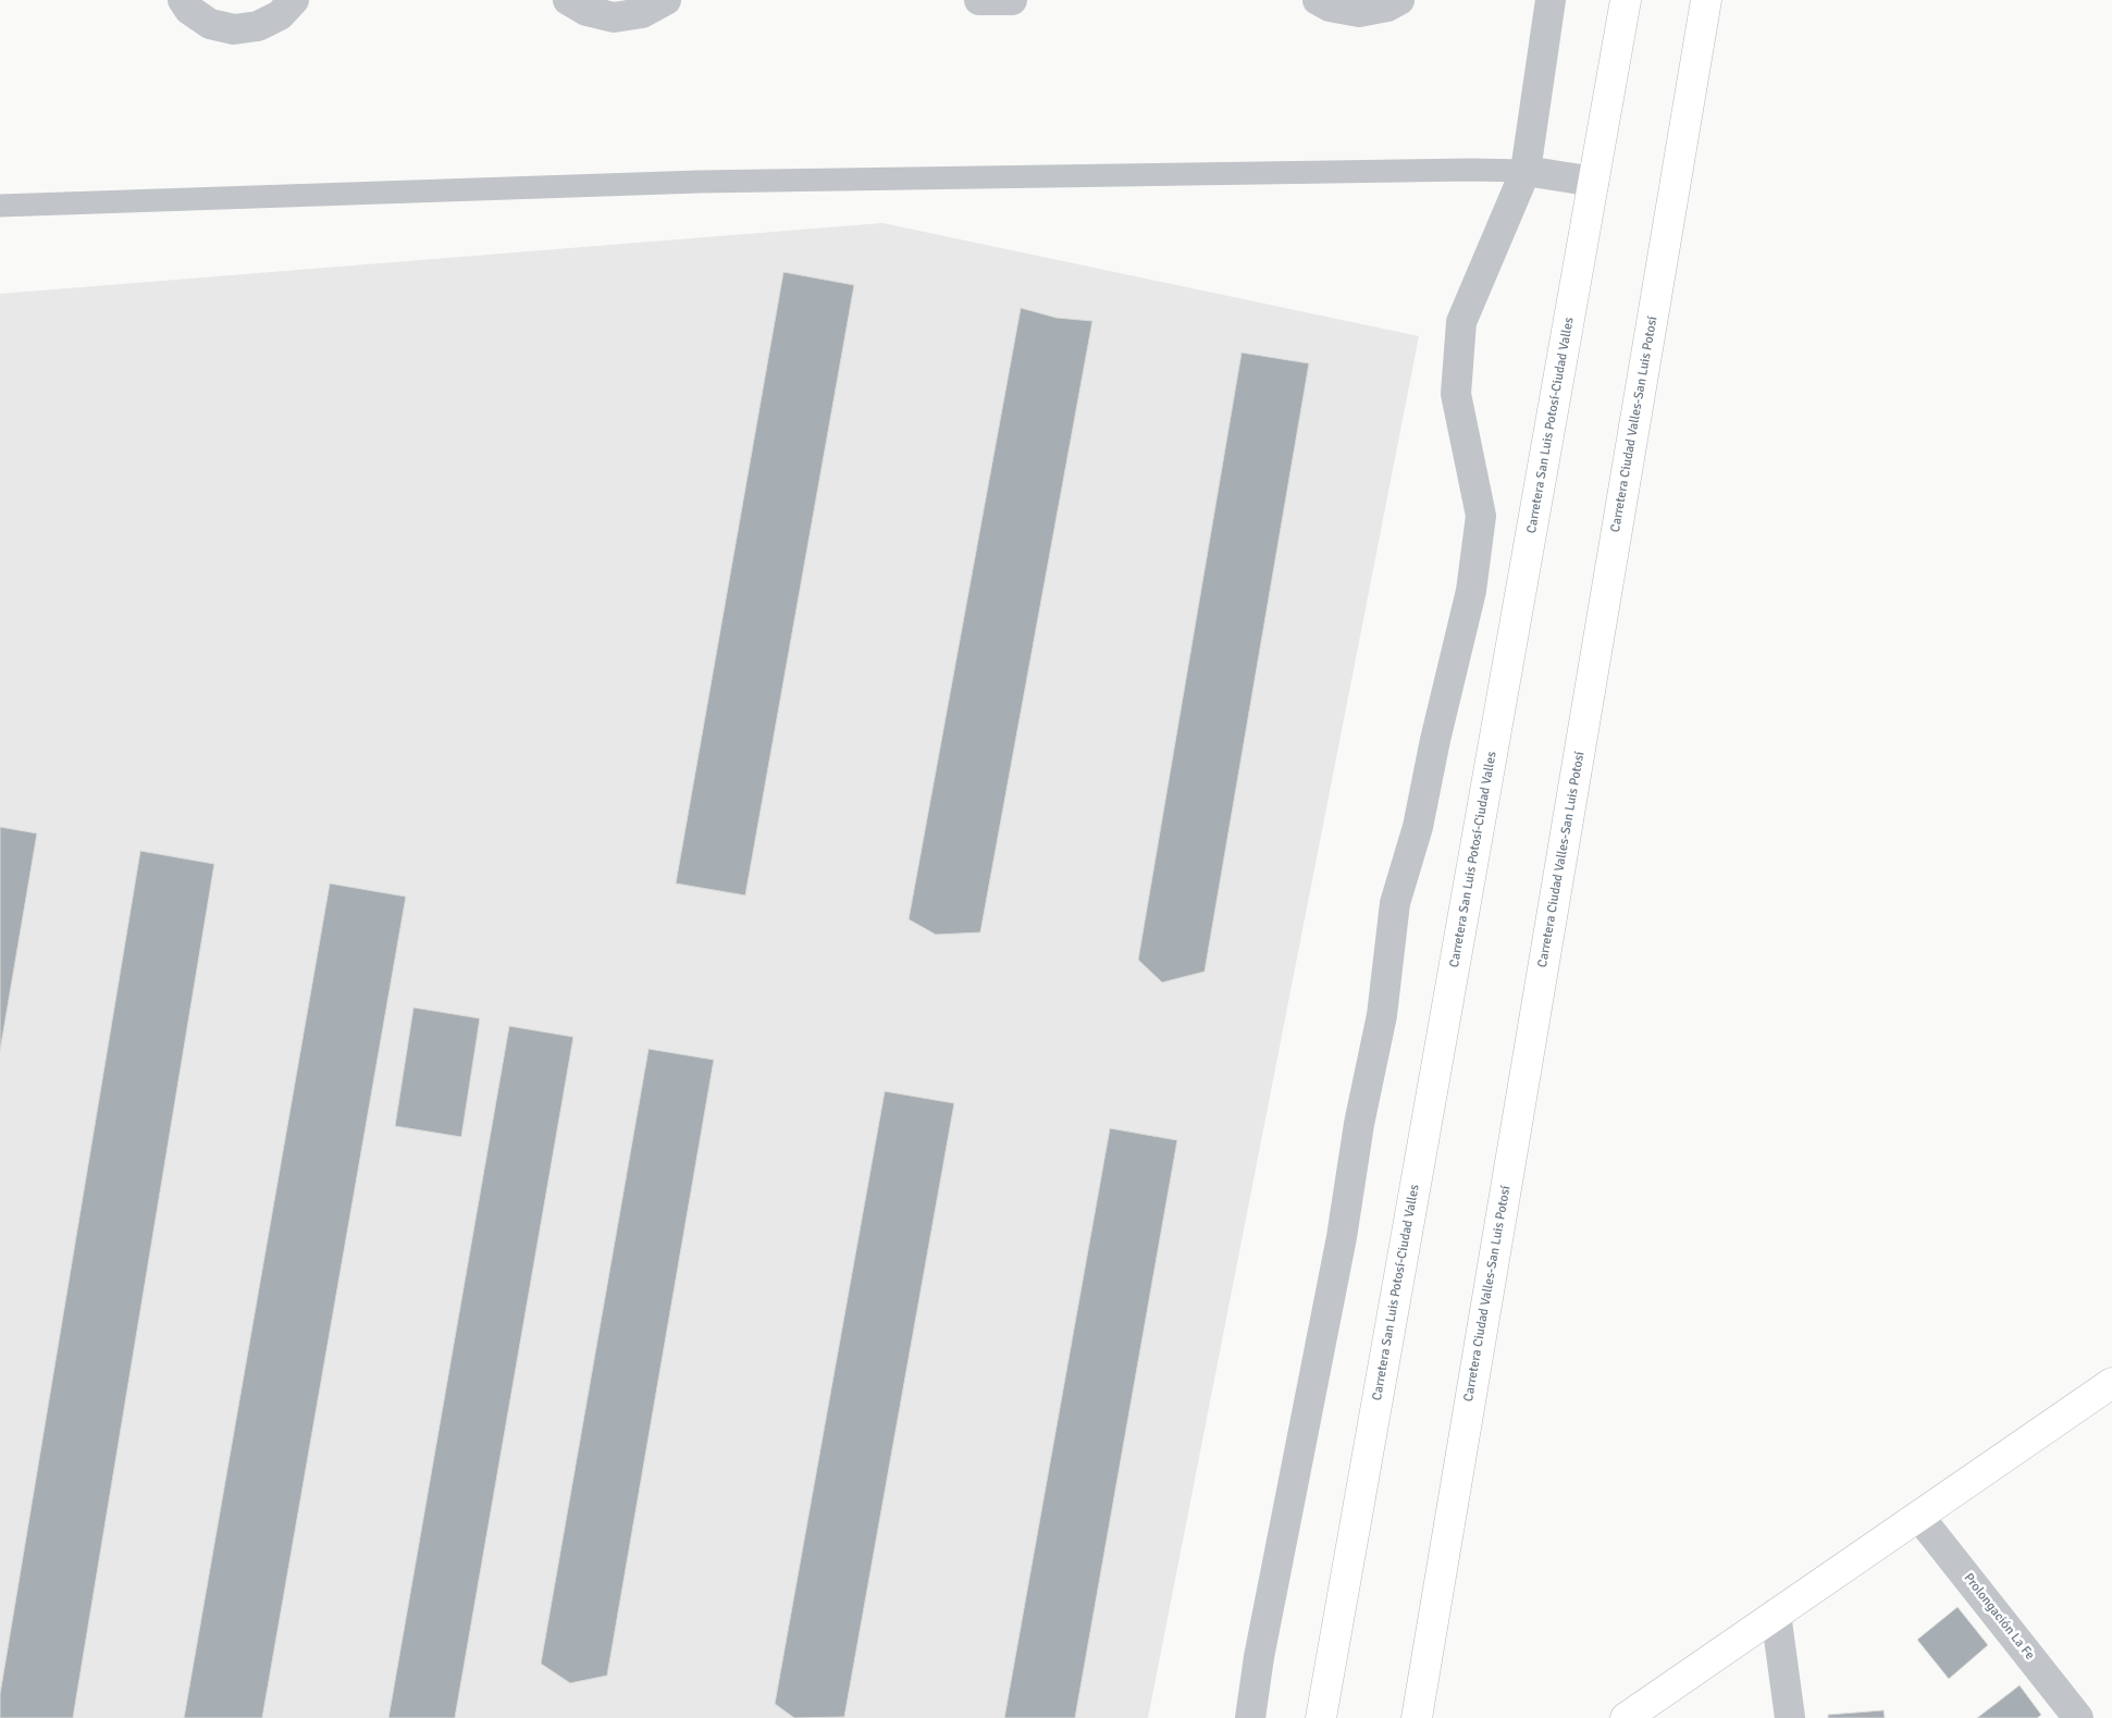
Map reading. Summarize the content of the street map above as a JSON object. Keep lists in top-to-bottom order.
{
  "streets": {
    "main road": ["Carretera Ciudad Valles-San Luis Potosí", "Carretera San Luis Potosí-Ciudad Valles"],
    "street": ["Prolongación La Fe"]
  }
}
